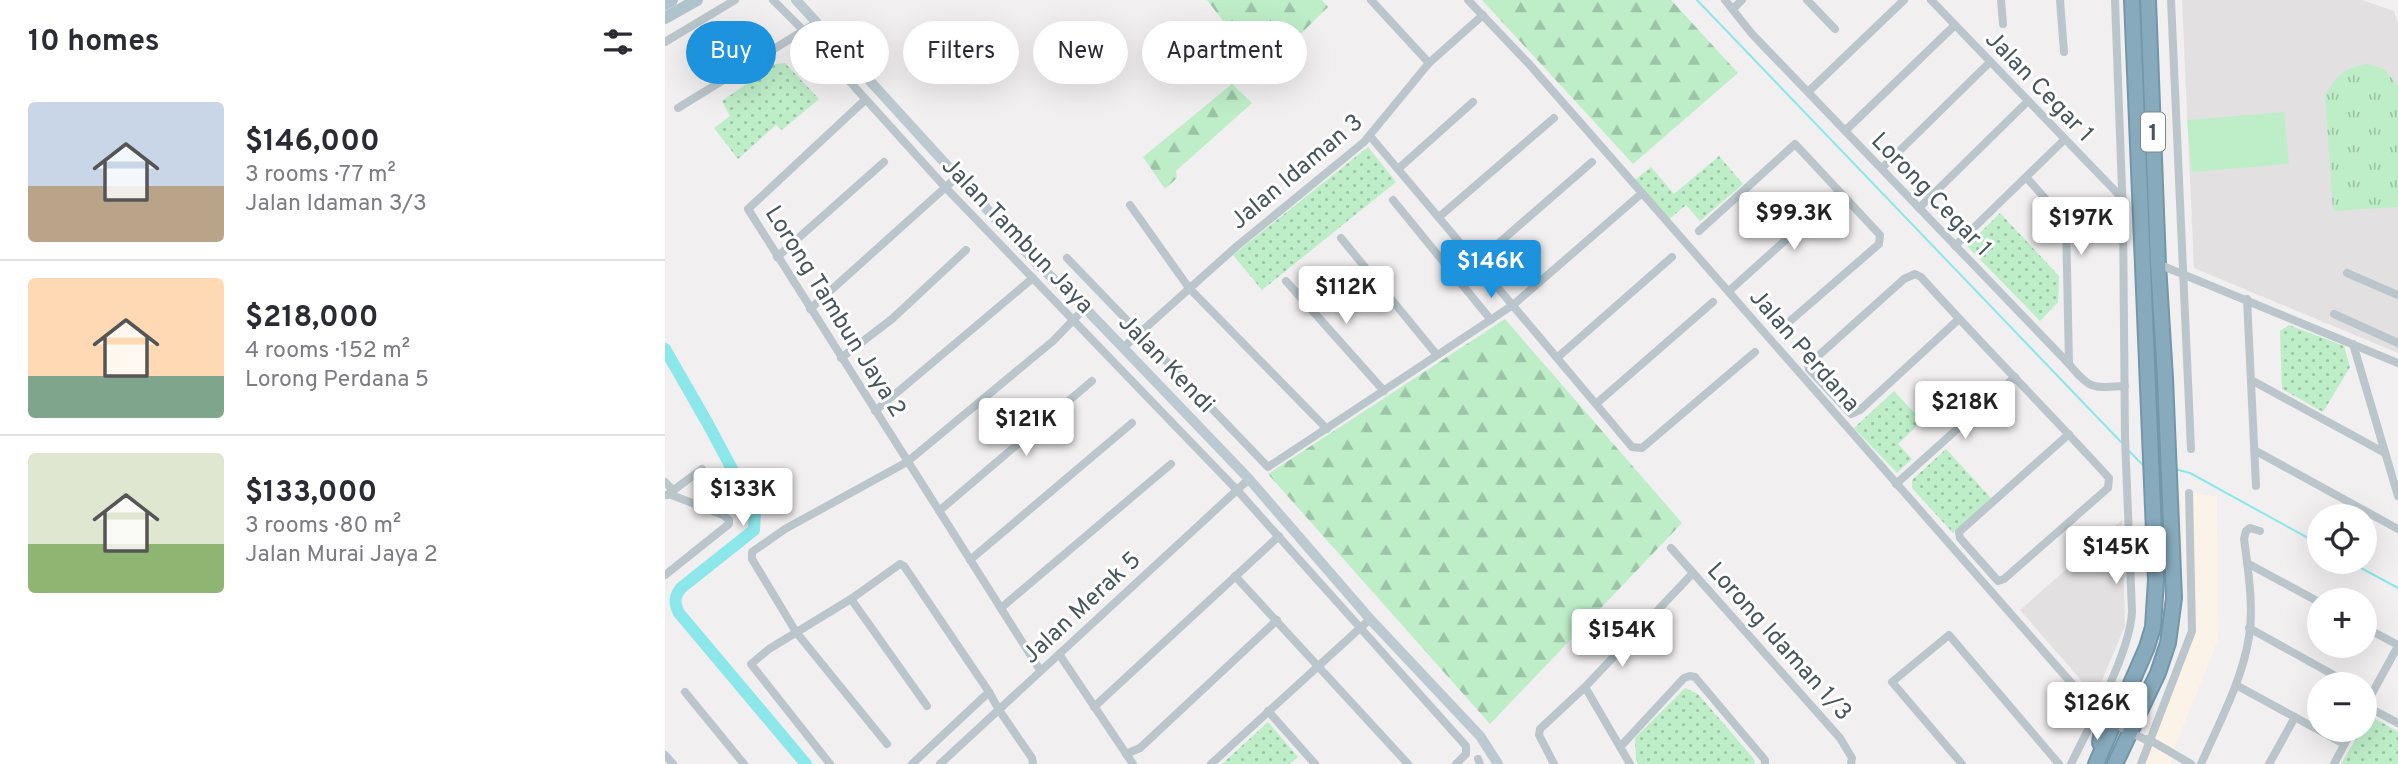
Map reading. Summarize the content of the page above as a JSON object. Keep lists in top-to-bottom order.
{
  "streets": {
    "highway": ["1"],
    "street": [
      "Jalan Cegar 1",
      "Jalan Idaman 3",
      "Lorong Cegar 1",
      "Jalan Tambun Jaya",
      "Lorong Tambun Jaya 2",
      "Jalan Perdana",
      "Jalan Kendi",
      "Jalan Merak 5",
      "Lorong Idaman 1/3"
    ]
  },
  "crossings": [
    ["1", "Jalan Perdana"],
    ["Jalan Idaman 3", "Jalan Perdana"],
    ["Jalan Idaman 3", "Jalan Kendi"],
    ["Jalan Tambun Jaya", "Lorong Tambun Jaya 2"],
    ["Jalan Tambun Jaya", "Jalan Merak 5"],
    ["Lorong Tambun Jaya 2", "Jalan Merak 5"],
    ["Jalan Kendi", "Jalan Merak 5"]
  ],
  "page": {
    "heading": "10 homes",
    "chip": [
      "Buy",
      "Rent",
      "Filters",
      "New",
      "Apartment"
    ],
    "list": [
      {
        "name": "$146,000",
        "note": "3 rooms · 77 m² · Jalan Idaman 3/3"
      },
      {
        "name": "$218,000",
        "note": "4 rooms · 152 m² · Lorong Perdana 5"
      },
      {
        "name": "$133,000",
        "note": "3 rooms · 80 m² · Jalan Murai Jaya 2"
      }
    ],
    "price": [
      "$99.3K",
      "$197K",
      "$146K",
      "$112K",
      "$218K",
      "$121K",
      "$133K",
      "$145K",
      "$154K",
      "$126K"
    ],
    "map_buttons": ["+", "−"]
  }
}
